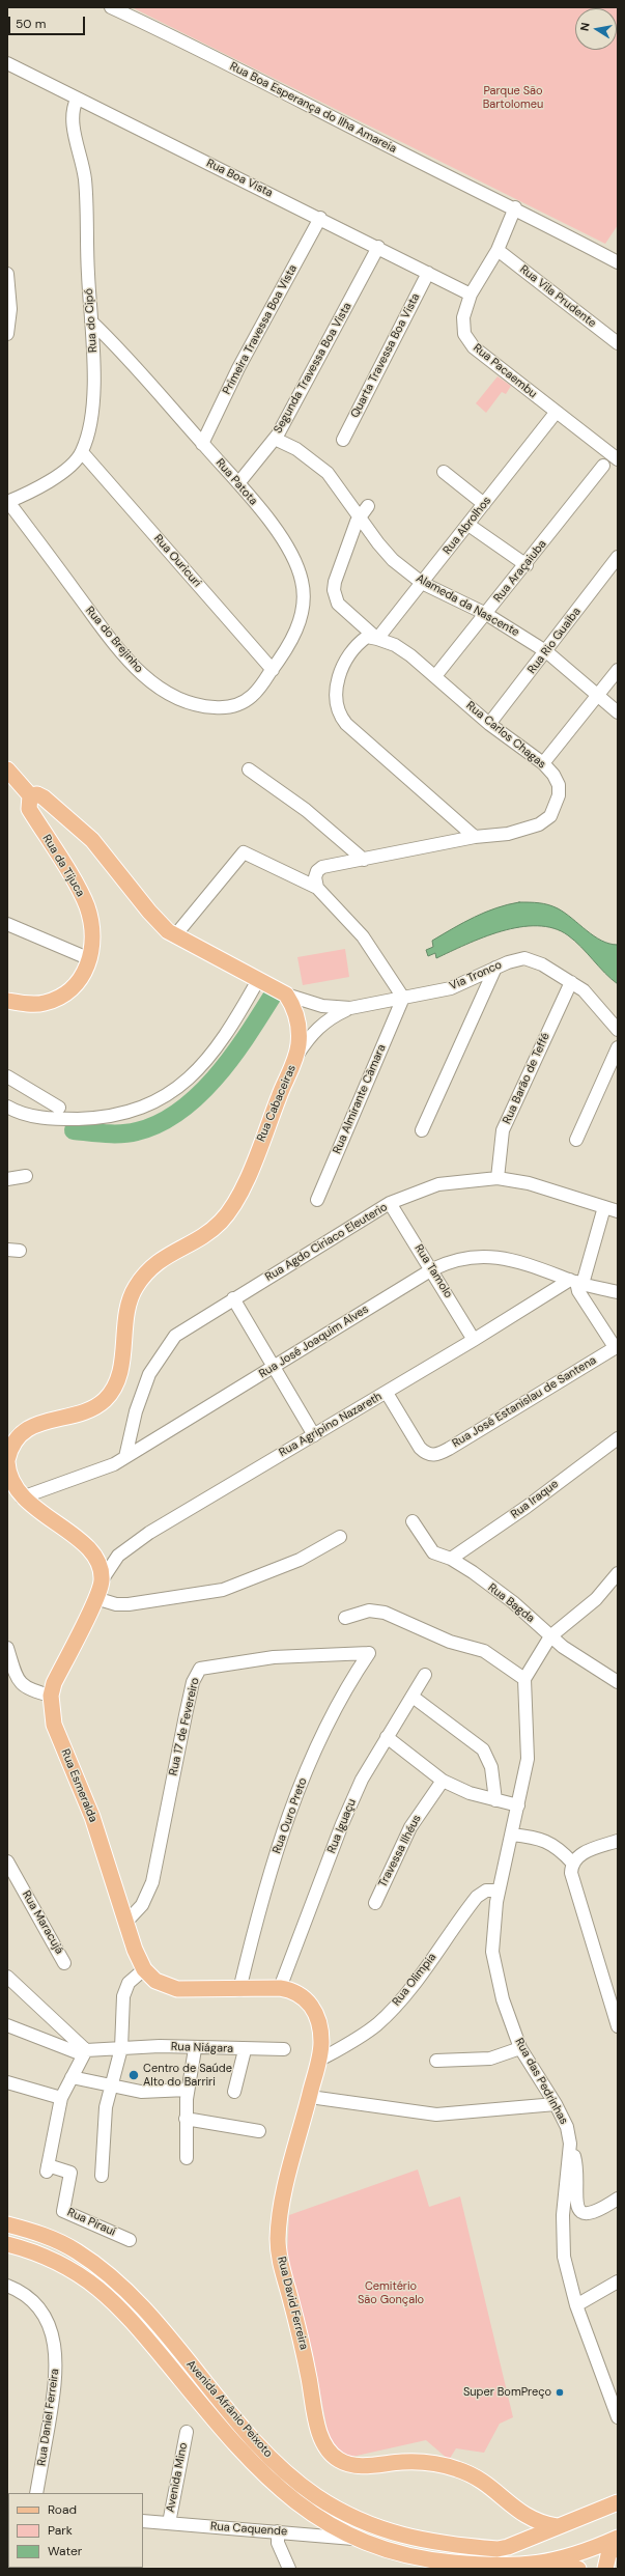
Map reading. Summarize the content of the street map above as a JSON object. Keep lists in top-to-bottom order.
{
  "streets": {
    "main road": [
      "Rua da Tijuca",
      "Rua Cabaceiras",
      "Rua Esmeralda",
      "Rua David Ferreira",
      "Avenida Afrânio Peixoto"
    ],
    "street": [
      "Rua Boa Esperança do Ilha Amareia",
      "Rua Boa Vista",
      "Rua Vila Prudente",
      "Rua do Cipó",
      "Primeira Travessa Boa Vista",
      "Quarta Travessa Boa Vista",
      "Segunda Travessa Boa Vista",
      "Rua Pacaembu",
      "Rua Patota",
      "Rua Abrolhos",
      "Rua Ouricuri",
      "Rua Araçaiuba",
      "Alameda da Nascente",
      "Rua do Brejinho",
      "Rua Rio Guaiba",
      "Rua Carlos Chagas",
      "Via Tronco",
      "Rua Barão de Teffé",
      "Rua Almirante Câmara",
      "Rua Agdo Ciriaco Eleuterio",
      "Rua Tamolo",
      "Rua José Joaquim Alves",
      "Rua José Estanislau de Santena",
      "Rua Agripino Nazareth",
      "Rua Iraque",
      "Rua Bagda",
      "Rua 17 de Fevereiro",
      "Rua Ouro Preto",
      "Rua Iguaçu",
      "Travessa Ilhéus",
      "Rua Maracujá",
      "Rua Olimpia",
      "Rua Niágara",
      "Rua das Pedrinhas",
      "Rua Pirauí",
      "Rua Daniel Ferreira",
      "Avenida Mino",
      "Rua Caquende"
    ]
  },
  "crossings": [
    ["Rua Boa Esperança do Ilha Amareia", "Rua Pacaembu"],
    ["Rua Boa Vista", "Rua do Cipó"],
    ["Rua Boa Vista", "Primeira Travessa Boa Vista"],
    ["Rua Boa Vista", "Quarta Travessa Boa Vista"],
    ["Rua Boa Vista", "Segunda Travessa Boa Vista"],
    ["Rua Boa Vista", "Rua Pacaembu"],
    ["Rua Vila Prudente", "Rua Pacaembu"],
    ["Rua do Cipó", "Rua Patota"],
    ["Rua do Cipó", "Rua Ouricuri"],
    ["Primeira Travessa Boa Vista", "Rua Patota"],
    ["Segunda Travessa Boa Vista", "Rua Patota"],
    ["Segunda Travessa Boa Vista", "Alameda da Nascente"],
    ["Rua Pacaembu", "Rua Abrolhos"],
    ["Rua Patota", "Rua Ouricuri"],
    ["Rua Patota", "Rua do Brejinho"],
    ["Rua Abrolhos", "Alameda da Nascente"],
    ["Rua Abrolhos", "Rua Carlos Chagas"],
    ["Rua Ouricuri", "Rua do Brejinho"],
    ["Rua Araçaiuba", "Alameda da Nascente"],
    ["Rua Araçaiuba", "Rua Carlos Chagas"],
    ["Alameda da Nascente", "Rua Rio Guaiba"],
    ["Alameda da Nascente", "Rua Carlos Chagas"],
    ["Rua Rio Guaiba", "Rua Carlos Chagas"],
    ["Via Tronco", "Rua Barão de Teffé"],
    ["Via Tronco", "Rua Almirante Câmara"],
    ["Via Tronco", "Rua Cabaceiras"],
    ["Rua Barão de Teffé", "Rua Agdo Ciriaco Eleuterio"],
    ["Rua Agdo Ciriaco Eleuterio", "Rua Tamolo"],
    ["Rua Agdo Ciriaco Eleuterio", "Rua José Joaquim Alves"],
    ["Rua Tamolo", "Rua José Joaquim Alves"],
    ["Rua Tamolo", "Rua Agripino Nazareth"],
    ["Rua José Joaquim Alves", "Rua Agripino Nazareth"],
    ["Rua José Estanislau de Santena", "Rua Agripino Nazareth"],
    ["Rua Agripino Nazareth", "Rua Esmeralda"],
    ["Rua Iraque", "Rua Bagda"],
    ["Rua 17 de Fevereiro", "Rua Esmeralda"],
    ["Rua 17 de Fevereiro", "Rua Ouro Preto"],
    ["Rua Esmeralda", "Rua David Ferreira"],
    ["Rua Ouro Preto", "Rua David Ferreira"],
    ["Rua Iguaçu", "Rua David Ferreira"],
    ["Rua Olimpia", "Rua das Pedrinhas"],
    ["Rua Olimpia", "Rua David Ferreira"],
    ["Rua David Ferreira", "Avenida Afrânio Peixoto"],
    ["Avenida Afrânio Peixoto", "Rua Caquende"],
    ["Avenida Mino", "Rua Caquende"]
  ],
  "parks": ["Parque São Bartolomeu", "Cemitério São Gonçalo"],
  "places": ["Centro de Saúde Alto do Barriri", "Super BomPreço"],
  "legend": ["Road", "Park", "Water"],
  "scale_bar": "50 m",
  "north": "left"
}
